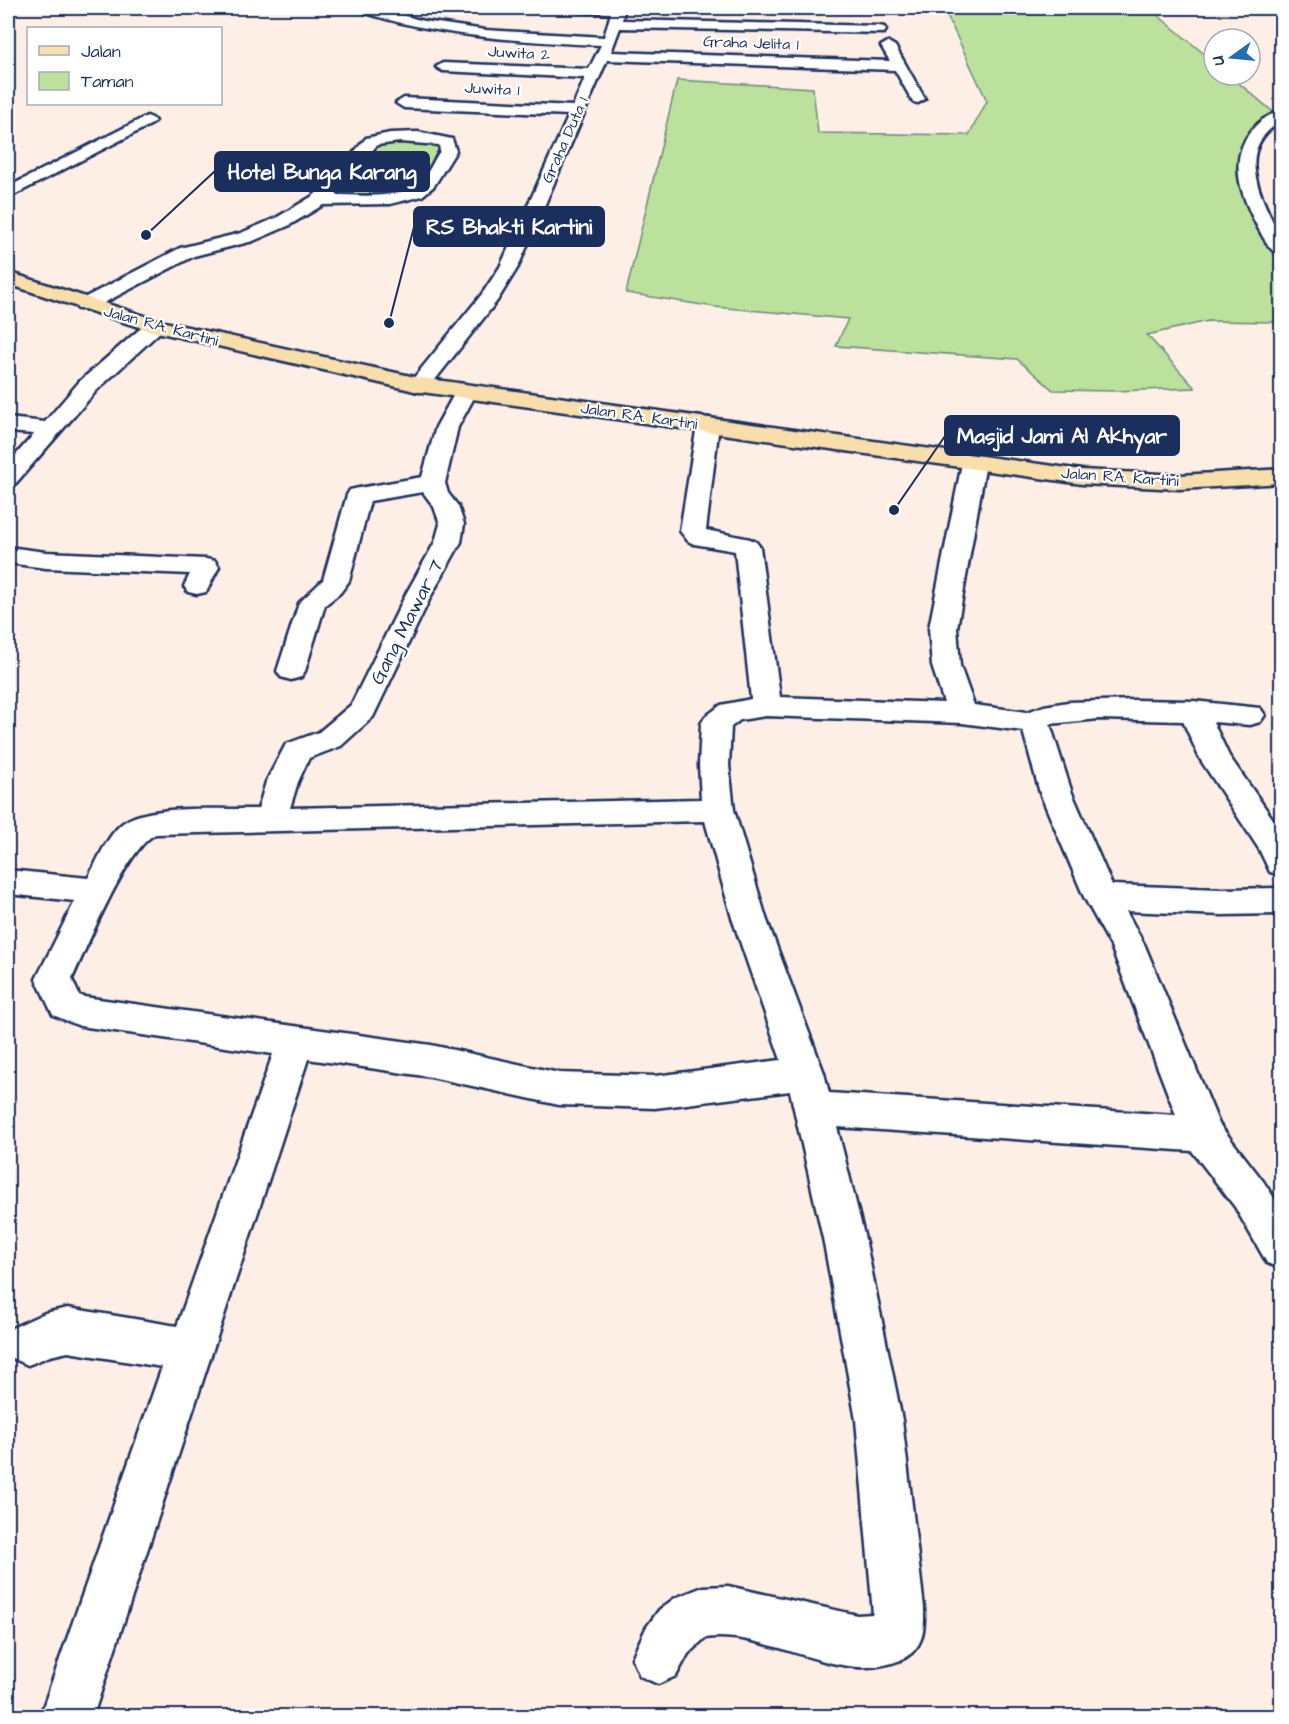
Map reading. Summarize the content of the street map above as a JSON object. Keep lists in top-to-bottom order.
{
  "streets": {
    "main road": ["Jalan RA. Kartini"],
    "street": [
      "Graha Jelita 1",
      "Juwita 2",
      "Juwita 1",
      "Graha Duta 1",
      "Gang Mawar 7"
    ]
  },
  "crossings": [
    ["Graha Jelita 1", "Graha Duta 1"],
    ["Juwita 2", "Graha Duta 1"],
    ["Juwita 1", "Graha Duta 1"],
    ["Graha Duta 1", "Jalan RA. Kartini"]
  ],
  "places": ["Hotel Bunga Karang", "RS Bhakti Kartini", "Masjid Jami Al Akhyar"],
  "legend": ["Jalan", "Taman"],
  "north": "left"
}
